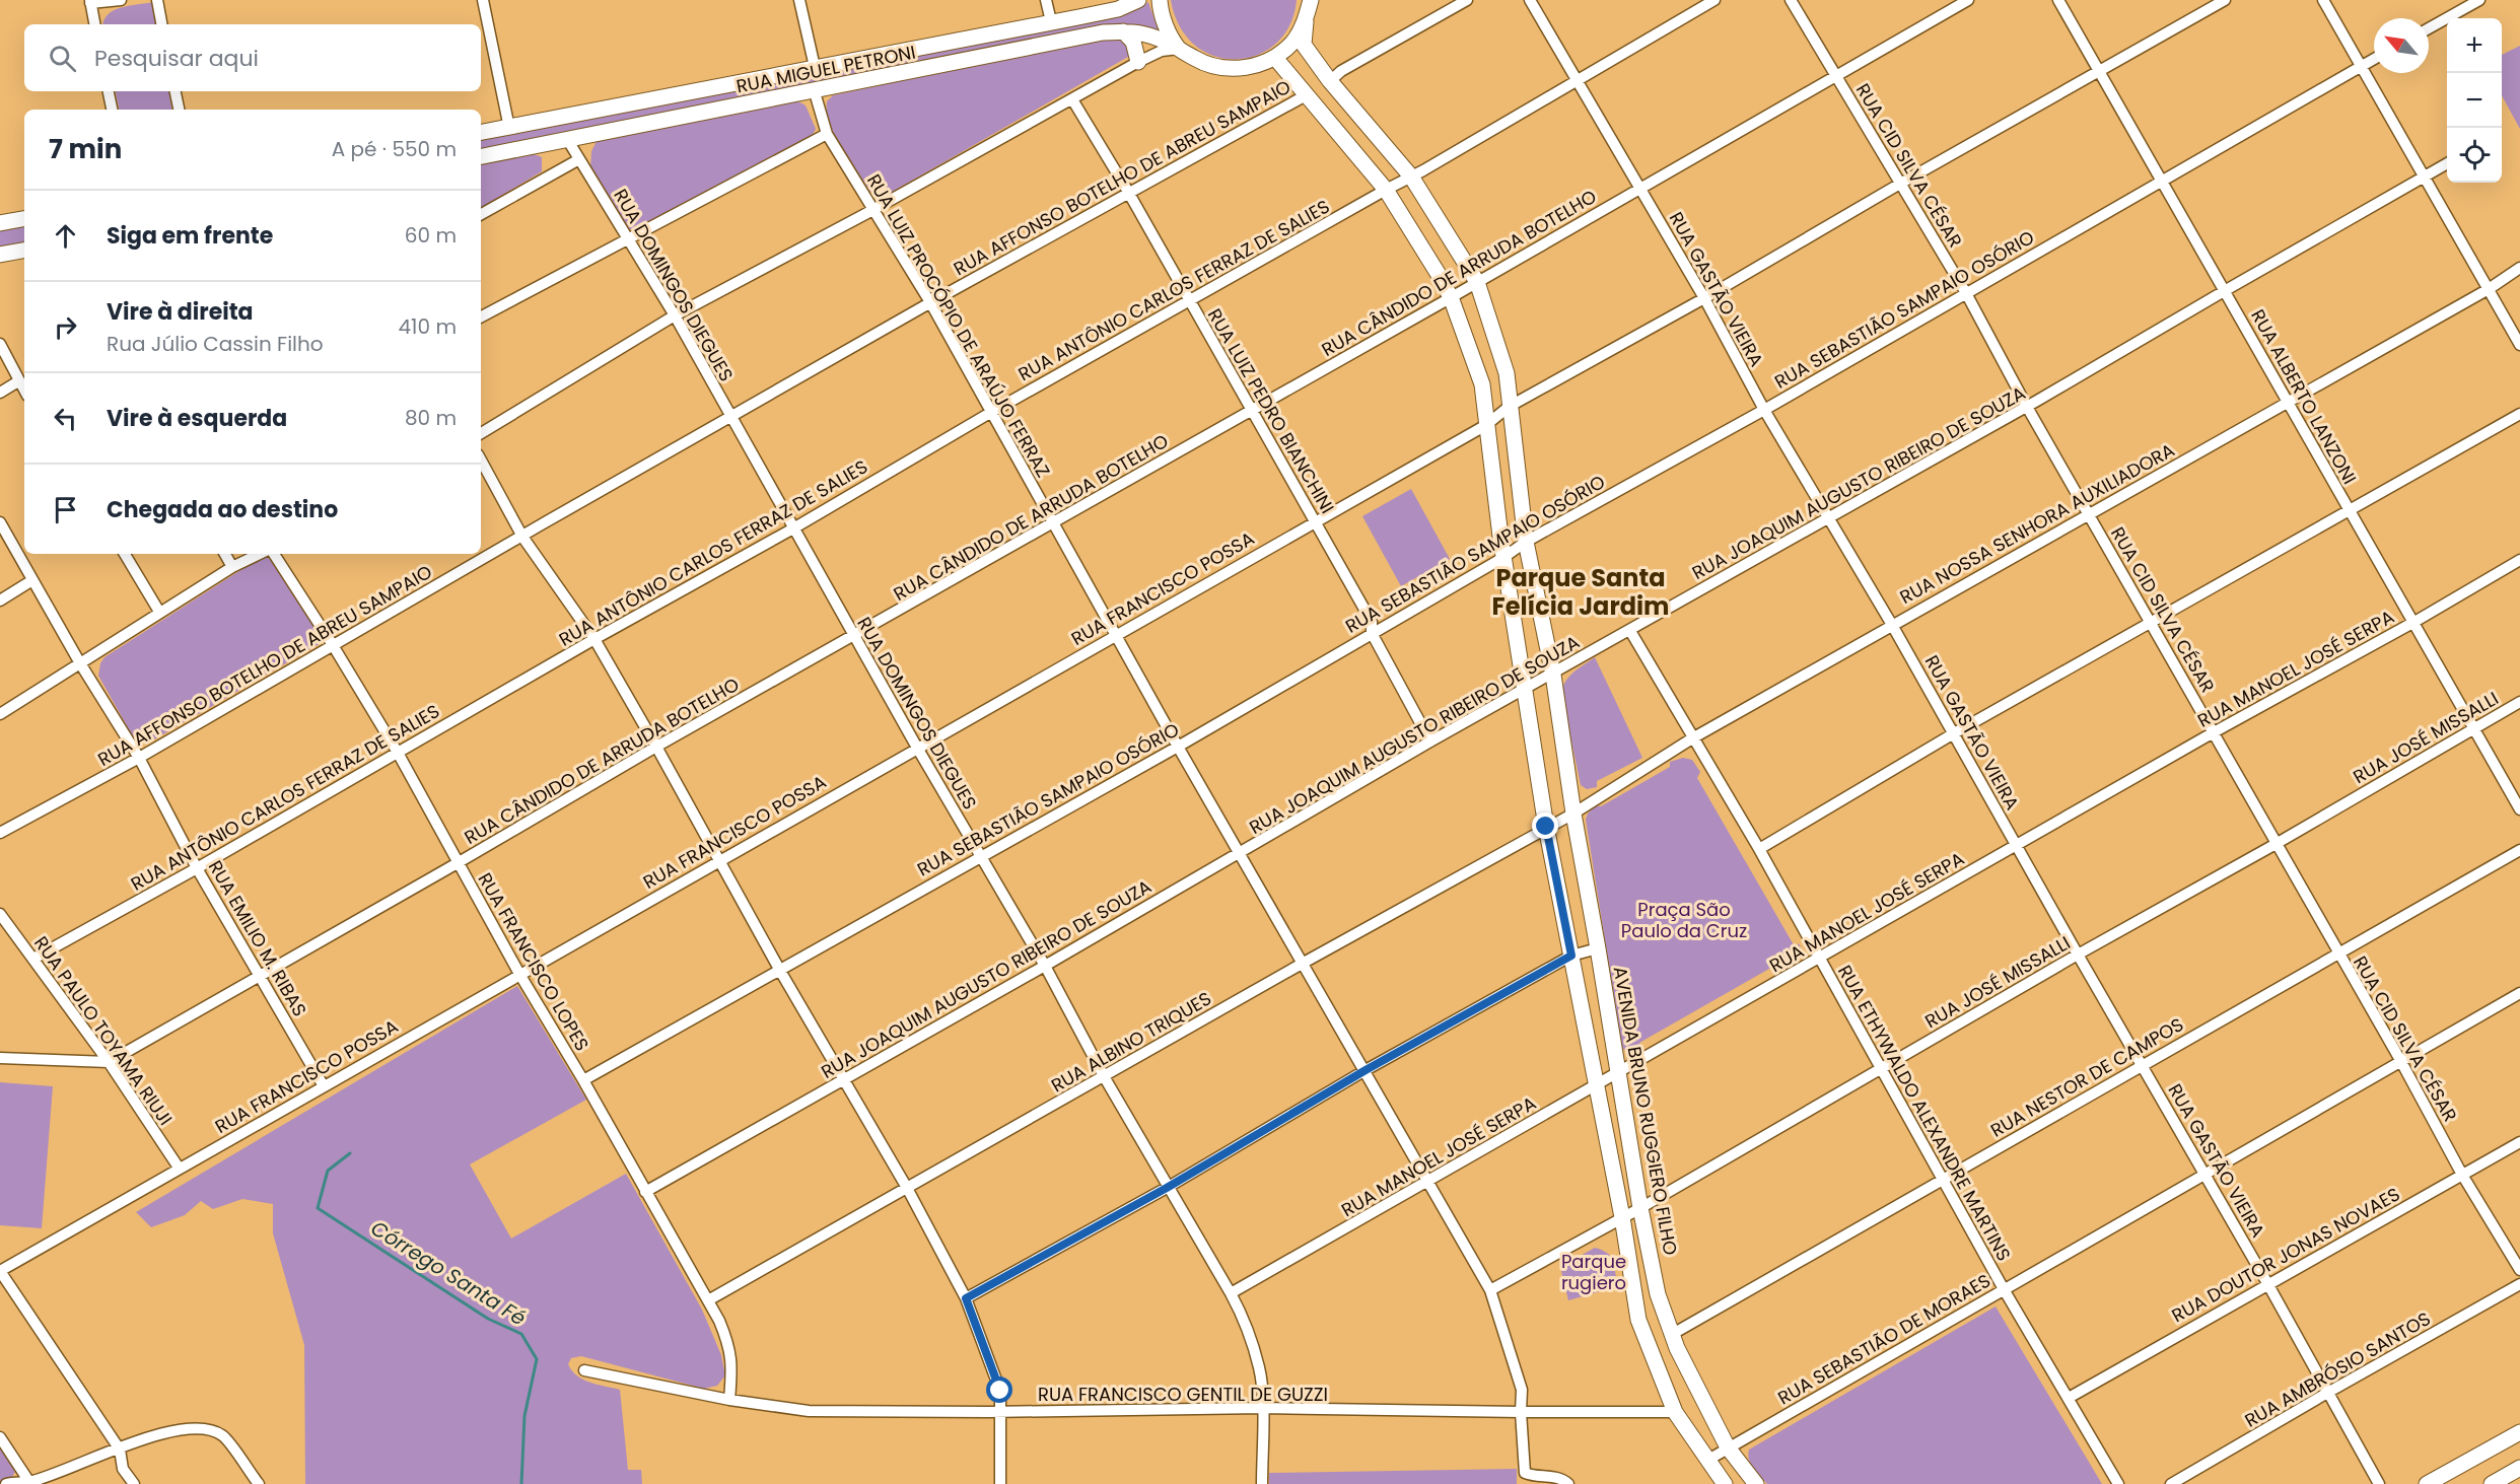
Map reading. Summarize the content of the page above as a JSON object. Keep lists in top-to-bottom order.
{
  "streets": {
    "main road": ["RUA MIGUEL PETRONI", "AVENIDA BRUNO RUGGIERO FILHO"],
    "street": [
      "RUA CID SILVA CÉSAR",
      "RUA AFFONSO BOTELHO DE ABREU SAMPAIO",
      "RUA CÂNDIDO DE ARRUDA BOTELHO",
      "RUA DOMINGOS DIEGUES",
      "RUA GASTÃO VIEIRA",
      "RUA ANTÔNIO CARLOS FERRAZ DE SALIES",
      "RUA SEBASTIÃO SAMPAIO OSÓRIO",
      "RUA LUIZ PROCÓPIO DE ARAÚJO FERRAZ",
      "RUA ALBERTO LANZONI",
      "RUA LUIZ PEDRO BIANCHINI",
      "RUA JOAQUIM AUGUSTO RIBEIRO DE SOUZA",
      "RUA NOSSA SENHORA AUXILIADORA",
      "RUA FRANCISCO POSSA",
      "RUA MANOEL JOSÉ SERPA",
      "RUA JOSÉ MISSALLI",
      "RUA EMILIO M. RIBAS",
      "RUA FRANCISCO LOPES",
      "RUA PAULO TOYAMA RIUJI",
      "RUA ALBINO TRIQUES",
      "RUA NESTOR DE CAMPOS",
      "RUA ETHYWALDO ALEXANDRE MARTINS",
      "RUA DOUTOR JONAS NOVAES",
      "RUA SEBASTIÃO DE MORAES",
      "RUA AMBRÓSIO SANTOS",
      "RUA FRANCISCO GENTIL DE GUZZI"
    ]
  },
  "crossings": [
    ["RUA MIGUEL PETRONI", "RUA DOMINGOS DIEGUES"],
    ["RUA MIGUEL PETRONI", "RUA LUIZ PROCÓPIO DE ARAÚJO FERRAZ"],
    ["RUA CID SILVA CÉSAR", "RUA CÂNDIDO DE ARRUDA BOTELHO"],
    ["RUA CID SILVA CÉSAR", "RUA SEBASTIÃO SAMPAIO OSÓRIO"],
    ["RUA CID SILVA CÉSAR", "RUA JOAQUIM AUGUSTO RIBEIRO DE SOUZA"],
    ["RUA CID SILVA CÉSAR", "RUA NOSSA SENHORA AUXILIADORA"],
    ["RUA CID SILVA CÉSAR", "RUA FRANCISCO POSSA"],
    ["RUA CID SILVA CÉSAR", "RUA MANOEL JOSÉ SERPA"],
    ["RUA CID SILVA CÉSAR", "RUA JOSÉ MISSALLI"],
    ["RUA CID SILVA CÉSAR", "RUA NESTOR DE CAMPOS"],
    ["RUA CID SILVA CÉSAR", "RUA DOUTOR JONAS NOVAES"],
    ["RUA CID SILVA CÉSAR", "RUA SEBASTIÃO DE MORAES"],
    ["RUA AFFONSO BOTELHO DE ABREU SAMPAIO", "RUA DOMINGOS DIEGUES"],
    ["RUA AFFONSO BOTELHO DE ABREU SAMPAIO", "RUA LUIZ PROCÓPIO DE ARAÚJO FERRAZ"],
    ["RUA AFFONSO BOTELHO DE ABREU SAMPAIO", "RUA LUIZ PEDRO BIANCHINI"],
    ["RUA AFFONSO BOTELHO DE ABREU SAMPAIO", "RUA EMILIO M. RIBAS"],
    ["RUA AFFONSO BOTELHO DE ABREU SAMPAIO", "RUA FRANCISCO LOPES"],
    ["RUA CÂNDIDO DE ARRUDA BOTELHO", "RUA DOMINGOS DIEGUES"],
    ["RUA CÂNDIDO DE ARRUDA BOTELHO", "RUA GASTÃO VIEIRA"],
    ["RUA CÂNDIDO DE ARRUDA BOTELHO", "RUA LUIZ PROCÓPIO DE ARAÚJO FERRAZ"],
    ["RUA CÂNDIDO DE ARRUDA BOTELHO", "RUA LUIZ PEDRO BIANCHINI"],
    ["RUA CÂNDIDO DE ARRUDA BOTELHO", "RUA EMILIO M. RIBAS"],
    ["RUA CÂNDIDO DE ARRUDA BOTELHO", "RUA FRANCISCO LOPES"],
    ["RUA CÂNDIDO DE ARRUDA BOTELHO", "RUA PAULO TOYAMA RIUJI"],
    ["RUA CÂNDIDO DE ARRUDA BOTELHO", "AVENIDA BRUNO RUGGIERO FILHO"],
    ["RUA DOMINGOS DIEGUES", "RUA ANTÔNIO CARLOS FERRAZ DE SALIES"],
    ["RUA DOMINGOS DIEGUES", "RUA SEBASTIÃO SAMPAIO OSÓRIO"],
    ["RUA DOMINGOS DIEGUES", "RUA JOAQUIM AUGUSTO RIBEIRO DE SOUZA"],
    ["RUA DOMINGOS DIEGUES", "RUA FRANCISCO POSSA"],
    ["RUA DOMINGOS DIEGUES", "RUA MANOEL JOSÉ SERPA"],
    ["RUA DOMINGOS DIEGUES", "RUA ALBINO TRIQUES"],
    ["RUA DOMINGOS DIEGUES", "RUA FRANCISCO GENTIL DE GUZZI"],
    ["RUA GASTÃO VIEIRA", "RUA ANTÔNIO CARLOS FERRAZ DE SALIES"],
    ["RUA GASTÃO VIEIRA", "RUA SEBASTIÃO SAMPAIO OSÓRIO"],
    ["RUA GASTÃO VIEIRA", "RUA JOAQUIM AUGUSTO RIBEIRO DE SOUZA"],
    ["RUA GASTÃO VIEIRA", "RUA NOSSA SENHORA AUXILIADORA"],
    ["RUA GASTÃO VIEIRA", "RUA FRANCISCO POSSA"],
    ["RUA GASTÃO VIEIRA", "RUA MANOEL JOSÉ SERPA"],
    ["RUA GASTÃO VIEIRA", "RUA JOSÉ MISSALLI"],
    ["RUA GASTÃO VIEIRA", "RUA NESTOR DE CAMPOS"],
    ["RUA GASTÃO VIEIRA", "RUA DOUTOR JONAS NOVAES"],
    ["RUA GASTÃO VIEIRA", "RUA SEBASTIÃO DE MORAES"],
    ["RUA GASTÃO VIEIRA", "RUA AMBRÓSIO SANTOS"],
    ["RUA ANTÔNIO CARLOS FERRAZ DE SALIES", "RUA LUIZ PROCÓPIO DE ARAÚJO FERRAZ"],
    ["RUA ANTÔNIO CARLOS FERRAZ DE SALIES", "RUA LUIZ PEDRO BIANCHINI"],
    ["RUA ANTÔNIO CARLOS FERRAZ DE SALIES", "RUA EMILIO M. RIBAS"],
    ["RUA ANTÔNIO CARLOS FERRAZ DE SALIES", "RUA FRANCISCO LOPES"],
    ["RUA ANTÔNIO CARLOS FERRAZ DE SALIES", "RUA PAULO TOYAMA RIUJI"],
    ["RUA ANTÔNIO CARLOS FERRAZ DE SALIES", "AVENIDA BRUNO RUGGIERO FILHO"],
    ["RUA SEBASTIÃO SAMPAIO OSÓRIO", "RUA LUIZ PROCÓPIO DE ARAÚJO FERRAZ"],
    ["RUA SEBASTIÃO SAMPAIO OSÓRIO", "RUA ALBERTO LANZONI"],
    ["RUA SEBASTIÃO SAMPAIO OSÓRIO", "RUA LUIZ PEDRO BIANCHINI"],
    ["RUA SEBASTIÃO SAMPAIO OSÓRIO", "RUA FRANCISCO LOPES"],
    ["RUA SEBASTIÃO SAMPAIO OSÓRIO", "AVENIDA BRUNO RUGGIERO FILHO"],
    ["RUA LUIZ PROCÓPIO DE ARAÚJO FERRAZ", "RUA JOAQUIM AUGUSTO RIBEIRO DE SOUZA"],
    ["RUA LUIZ PROCÓPIO DE ARAÚJO FERRAZ", "RUA FRANCISCO POSSA"],
    ["RUA LUIZ PROCÓPIO DE ARAÚJO FERRAZ", "RUA MANOEL JOSÉ SERPA"],
    ["RUA LUIZ PROCÓPIO DE ARAÚJO FERRAZ", "RUA JOSÉ MISSALLI"],
    ["RUA LUIZ PROCÓPIO DE ARAÚJO FERRAZ", "RUA ALBINO TRIQUES"],
    ["RUA LUIZ PROCÓPIO DE ARAÚJO FERRAZ", "RUA FRANCISCO GENTIL DE GUZZI"],
    ["RUA ALBERTO LANZONI", "RUA JOAQUIM AUGUSTO RIBEIRO DE SOUZA"],
    ["RUA ALBERTO LANZONI", "RUA NOSSA SENHORA AUXILIADORA"],
    ["RUA ALBERTO LANZONI", "RUA FRANCISCO POSSA"],
    ["RUA ALBERTO LANZONI", "RUA MANOEL JOSÉ SERPA"],
    ["RUA ALBERTO LANZONI", "RUA JOSÉ MISSALLI"],
    ["RUA LUIZ PEDRO BIANCHINI", "RUA JOAQUIM AUGUSTO RIBEIRO DE SOUZA"],
    ["RUA LUIZ PEDRO BIANCHINI", "RUA FRANCISCO POSSA"],
    ["RUA JOAQUIM AUGUSTO RIBEIRO DE SOUZA", "RUA FRANCISCO LOPES"],
    ["RUA JOAQUIM AUGUSTO RIBEIRO DE SOUZA", "AVENIDA BRUNO RUGGIERO FILHO"],
    ["RUA JOAQUIM AUGUSTO RIBEIRO DE SOUZA", "RUA ETHYWALDO ALEXANDRE MARTINS"],
    ["RUA NOSSA SENHORA AUXILIADORA", "RUA ALBINO TRIQUES"],
    ["RUA NOSSA SENHORA AUXILIADORA", "AVENIDA BRUNO RUGGIERO FILHO"],
    ["RUA NOSSA SENHORA AUXILIADORA", "RUA ETHYWALDO ALEXANDRE MARTINS"],
    ["RUA FRANCISCO POSSA", "RUA EMILIO M. RIBAS"],
    ["RUA FRANCISCO POSSA", "RUA FRANCISCO LOPES"],
    ["RUA FRANCISCO POSSA", "RUA PAULO TOYAMA RIUJI"],
    ["RUA FRANCISCO POSSA", "AVENIDA BRUNO RUGGIERO FILHO"],
    ["RUA MANOEL JOSÉ SERPA", "AVENIDA BRUNO RUGGIERO FILHO"],
    ["RUA MANOEL JOSÉ SERPA", "RUA ETHYWALDO ALEXANDRE MARTINS"],
    ["RUA JOSÉ MISSALLI", "AVENIDA BRUNO RUGGIERO FILHO"],
    ["RUA JOSÉ MISSALLI", "RUA ETHYWALDO ALEXANDRE MARTINS"],
    ["RUA FRANCISCO LOPES", "RUA ALBINO TRIQUES"],
    ["RUA FRANCISCO LOPES", "RUA FRANCISCO GENTIL DE GUZZI"],
    ["RUA ALBINO TRIQUES", "AVENIDA BRUNO RUGGIERO FILHO"],
    ["RUA NESTOR DE CAMPOS", "AVENIDA BRUNO RUGGIERO FILHO"],
    ["RUA NESTOR DE CAMPOS", "RUA ETHYWALDO ALEXANDRE MARTINS"],
    ["AVENIDA BRUNO RUGGIERO FILHO", "RUA SEBASTIÃO DE MORAES"],
    ["RUA ETHYWALDO ALEXANDRE MARTINS", "RUA DOUTOR JONAS NOVAES"],
    ["RUA ETHYWALDO ALEXANDRE MARTINS", "RUA SEBASTIÃO DE MORAES"]
  ],
  "districts": ["Parque Santa Felícia Jardim"],
  "water": ["Córrego Santa Fé"],
  "parks": ["Praça São Paulo da Cruz", "Parque rugiero"],
  "north": "top left",
  "page": {
    "map_buttons": ["+", "−"],
    "search": "Pesquisar aqui",
    "heading": ["7 min", "A pé · 550 m"],
    "list": [
      ["Siga em frente", "60 m"],
      ["Vire à direita", "Rua Júlio Cassin Filho", "410 m"],
      ["Vire à esquerda", "80 m"],
      "Chegada ao destino"
    ]
  }
}
